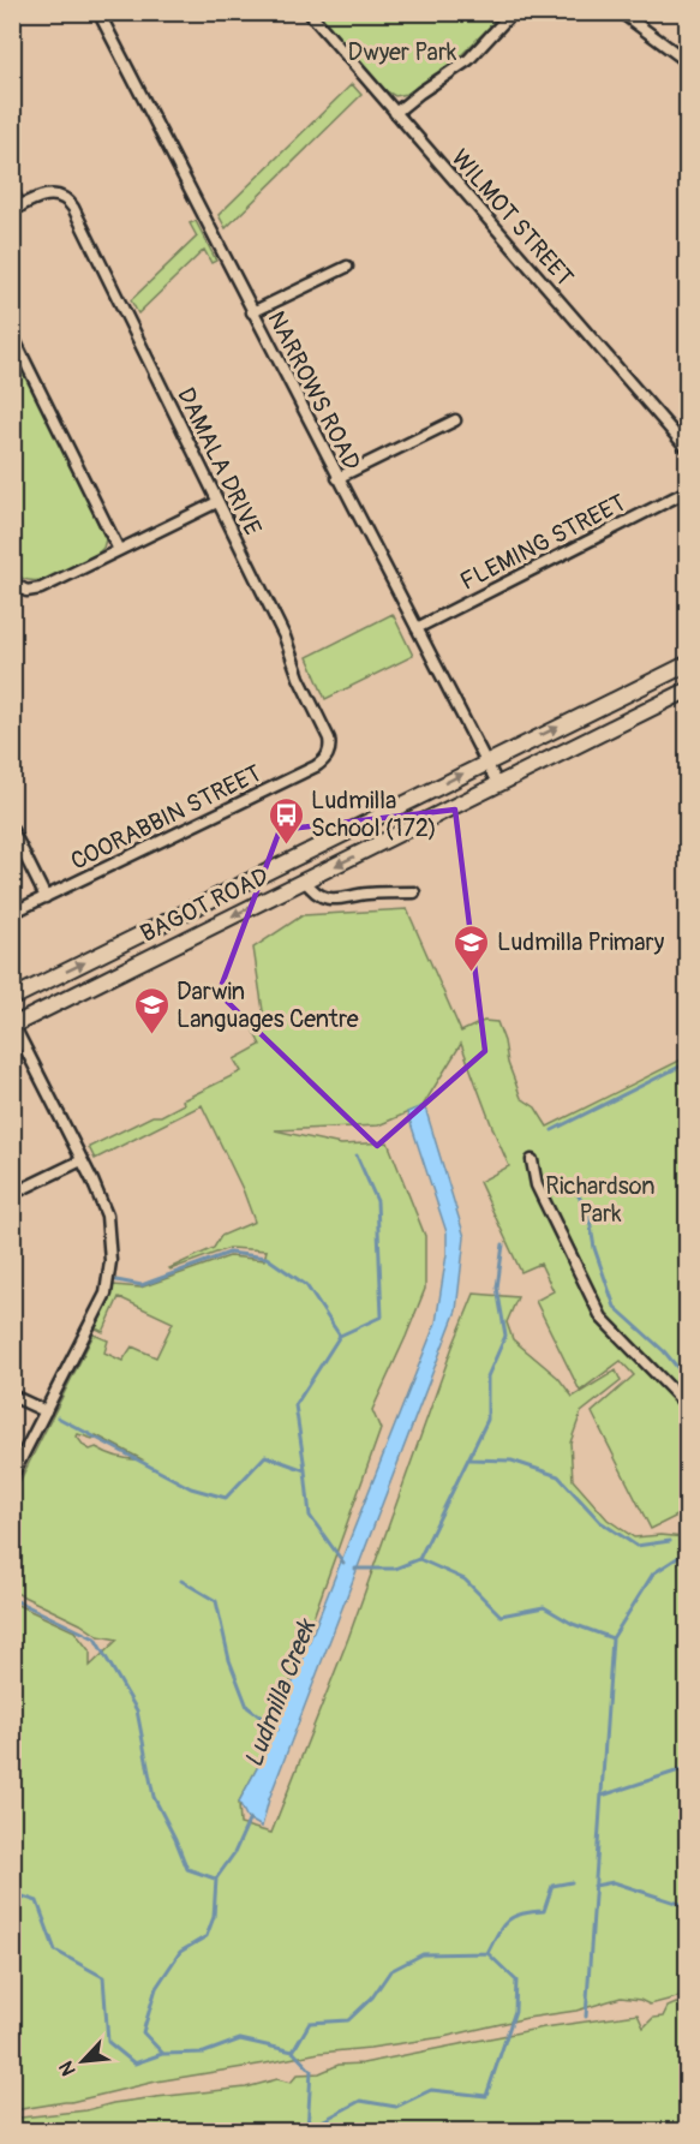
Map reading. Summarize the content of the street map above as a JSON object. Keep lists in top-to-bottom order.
{
  "streets": {
    "main road": ["BAGOT ROAD"],
    "street": [
      "WILMOT STREET",
      "NARROWS ROAD",
      "DAMALA DRIVE",
      "FLEMING STREET",
      "COORABBIN STREET"
    ]
  },
  "crossings": [
    ["NARROWS ROAD", "FLEMING STREET"],
    ["NARROWS ROAD", "BAGOT ROAD"],
    ["DAMALA DRIVE", "COORABBIN STREET"]
  ],
  "water": ["Ludmilla Creek"],
  "parks": ["Dwyer Park", "Richardson Park"],
  "places": {
    "bus stop": ["Ludmilla School (172)"],
    "school or university": ["Ludmilla Primary", "Darwin Languages Centre"]
  },
  "north": "bottom left"
}
